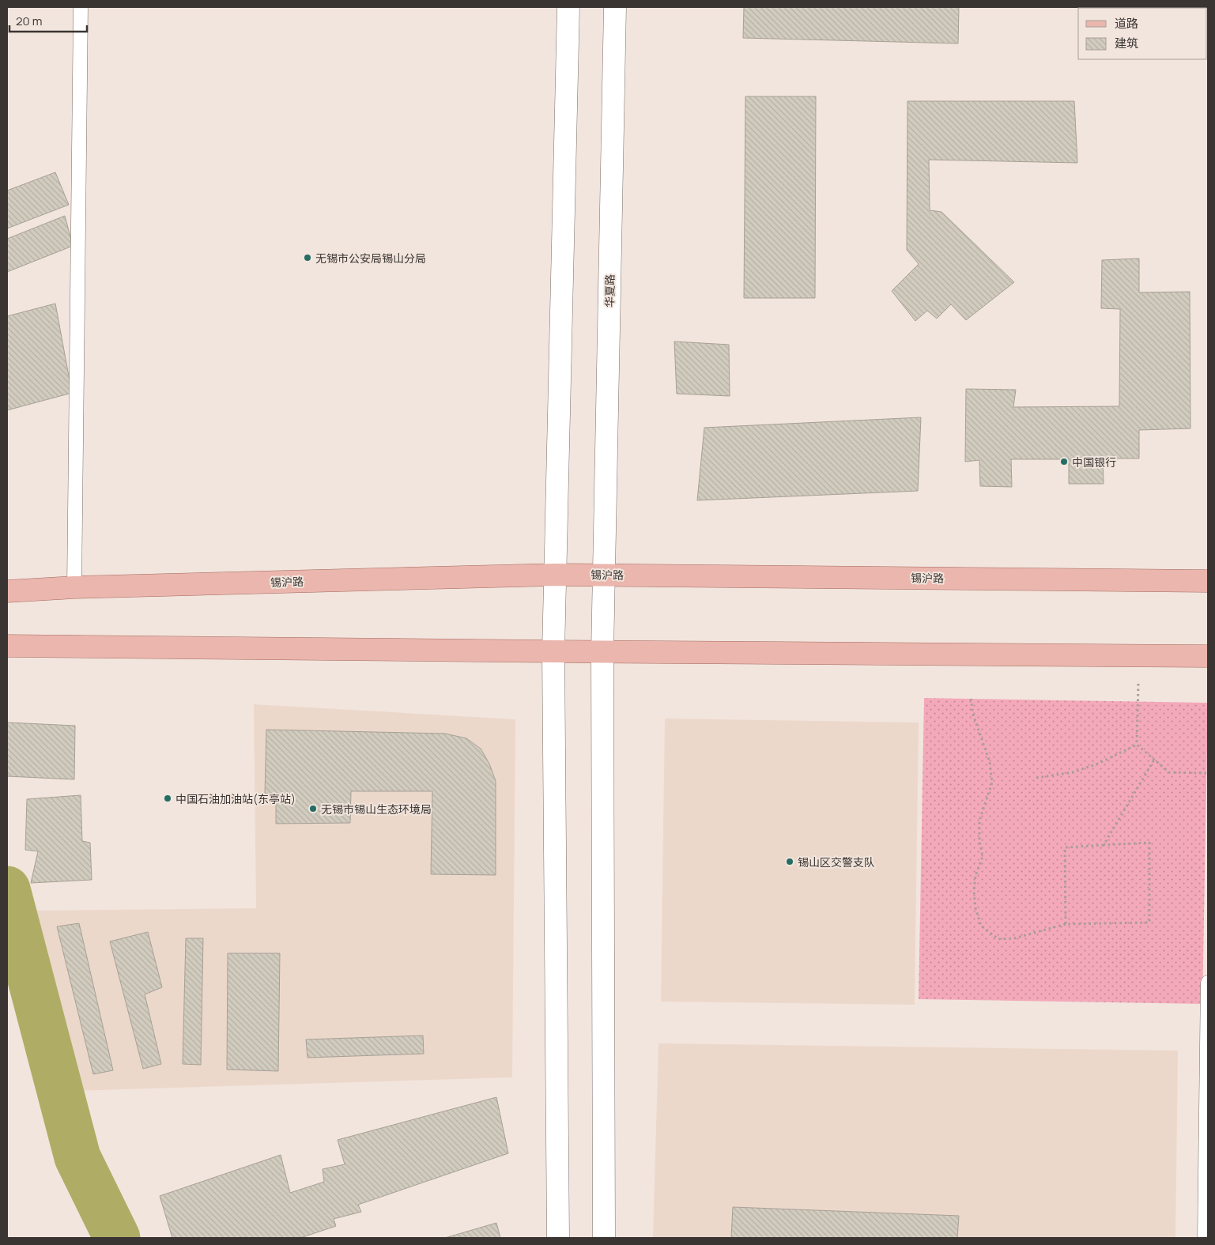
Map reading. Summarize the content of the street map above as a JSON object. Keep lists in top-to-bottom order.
{
  "streets": {
    "main road": ["锡沪路"],
    "street": ["华夏路"]
  },
  "crossings": [
    ["华夏路", "锡沪路"]
  ],
  "places": [
    "无锡市公安局锡山分局",
    "中国银行",
    "中国石油加油站(东亭站)",
    "无锡市锡山生态环境局",
    "锡山区交警支队"
  ],
  "legend": ["道路", "建筑"],
  "scale_bar": "20 m"
}
